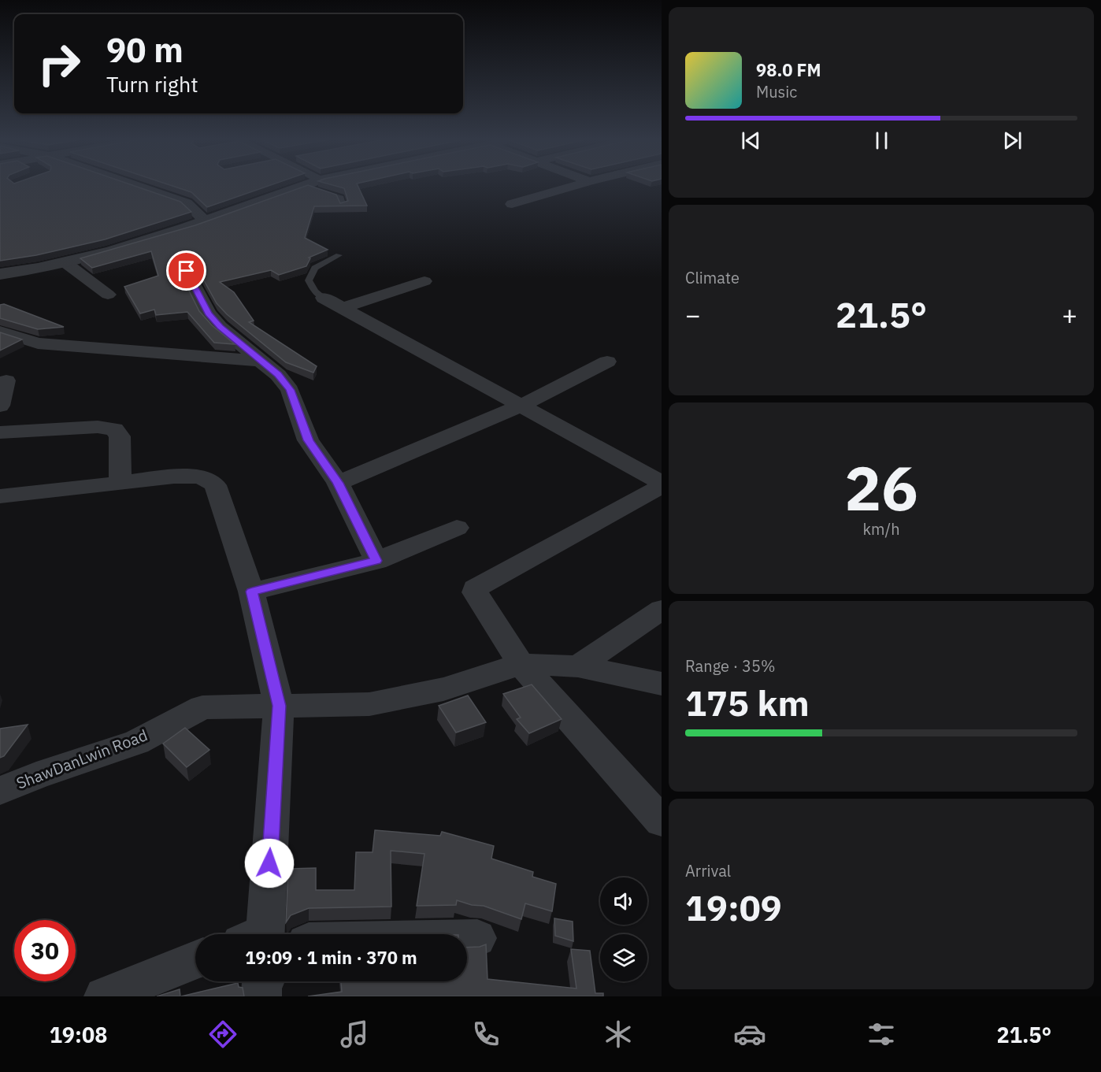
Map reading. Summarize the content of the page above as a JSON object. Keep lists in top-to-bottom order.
{
  "streets": {
    "street": ["ShawDanLwin Road"]
  },
  "page": {
    "turn": ["90 m", "Turn right"],
    "song": ["98.0 FM", "Music"],
    "tile": [
      "Climate",
      ["26", "km/h"],
      ["Range · 35%", "175 km"],
      ["Arrival", "19:09"]
    ],
    "heat": ["−", "21.5°", "+"],
    "limit": "30",
    "trip": "19:09 · 1 min · 370 m",
    "tabs": ["19:08", "21.5°"]
  }
}
